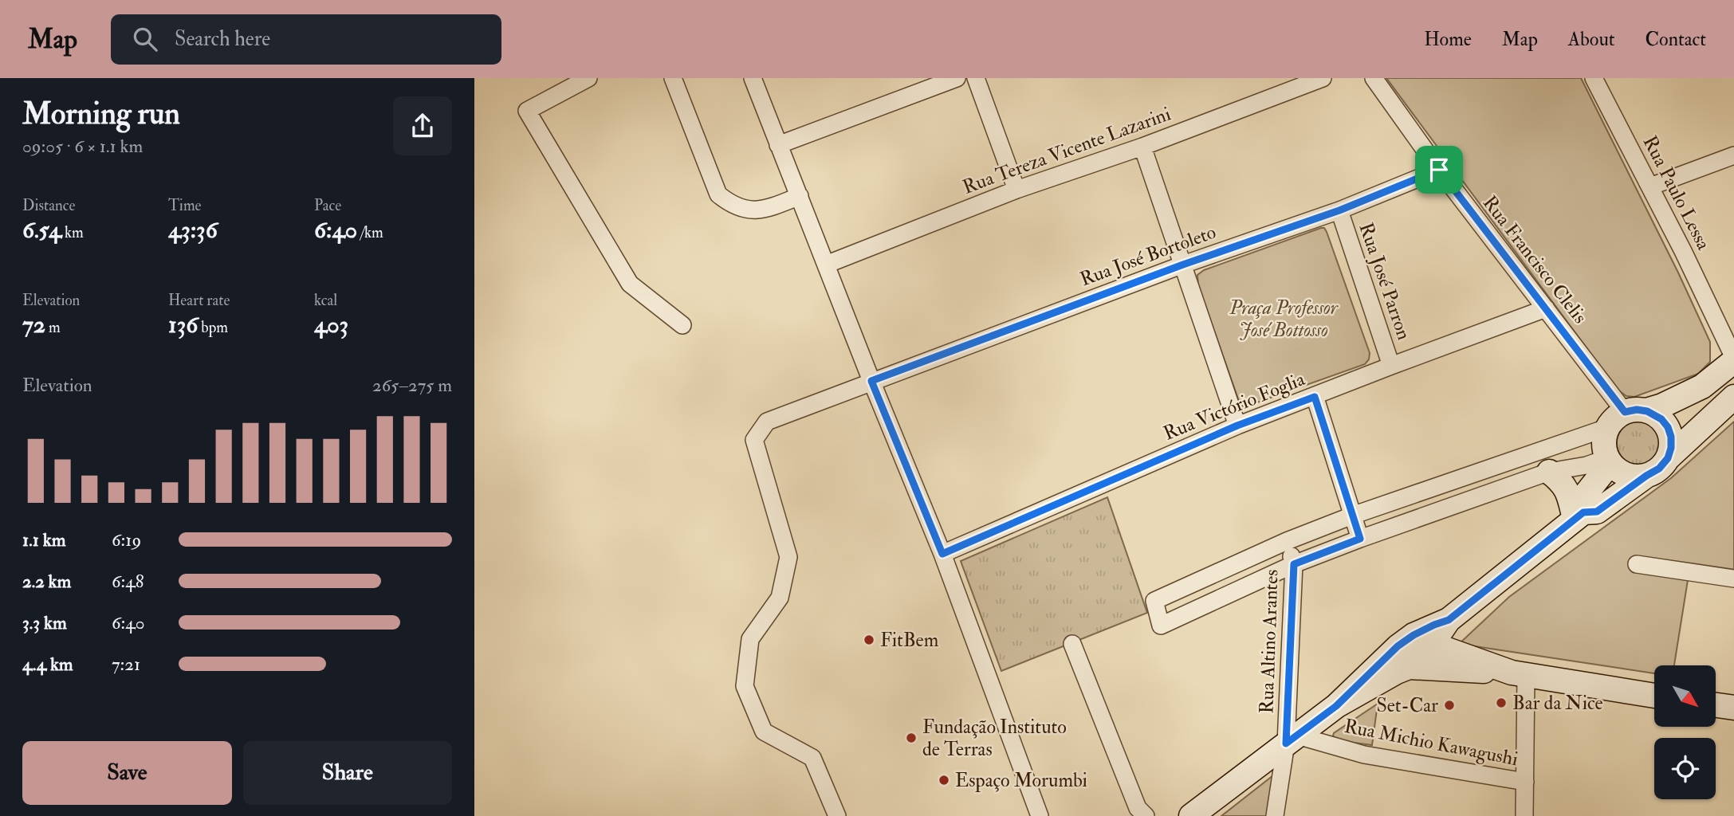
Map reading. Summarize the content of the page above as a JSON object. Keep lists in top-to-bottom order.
{
  "streets": {
    "street": [
      "Rua Tereza Vicente Lazarini",
      "Rua Paulo Lessa",
      "Rua José Bortoleto",
      "Rua Francisco Clelis",
      "Rua José Parron",
      "Rua Victório Foglia",
      "Rua Altino Arantes",
      "Rua Michio Kawagushi"
    ]
  },
  "crossings": [
    ["Rua José Bortoleto", "Rua Francisco Clelis"],
    ["Rua José Bortoleto", "Rua José Parron"],
    ["Rua Francisco Clelis", "Rua Victório Foglia"],
    ["Rua José Parron", "Rua Victório Foglia"],
    ["Rua Altino Arantes", "Rua Michio Kawagushi"]
  ],
  "parks": ["Praça Professor José Bottosso"],
  "places": [
    "FitBem",
    "Bar da Nice",
    "Set-Car",
    "Fundação Instituto de Terras",
    "Espaço Morumbi"
  ],
  "north": "bottom right",
  "page": {
    "header": "Map",
    "search": "Search here",
    "nav": [
      "Home",
      "Map",
      "About",
      "Contact"
    ],
    "heading": ["Morning run", "09:05 · 6 × 1.1 km"],
    "stats": [
      ["Distance", "6.54 km"],
      ["Time", "43:36"],
      ["Pace", "6:40 /km"],
      ["Elevation", "72 m"],
      ["Heart rate", "136 bpm"],
      ["kcal", "403"]
    ],
    "chart": ["Elevation", "265–275 m"],
    "list": [
      {
        "name": "1.1 km",
        "note": "6:19"
      },
      {
        "name": "2.2 km",
        "note": "6:48"
      },
      {
        "name": "3.3 km",
        "note": "6:40"
      },
      {
        "name": "4.4 km",
        "note": "7:21"
      }
    ],
    "buttons": ["Save", "Share"]
  }
}
